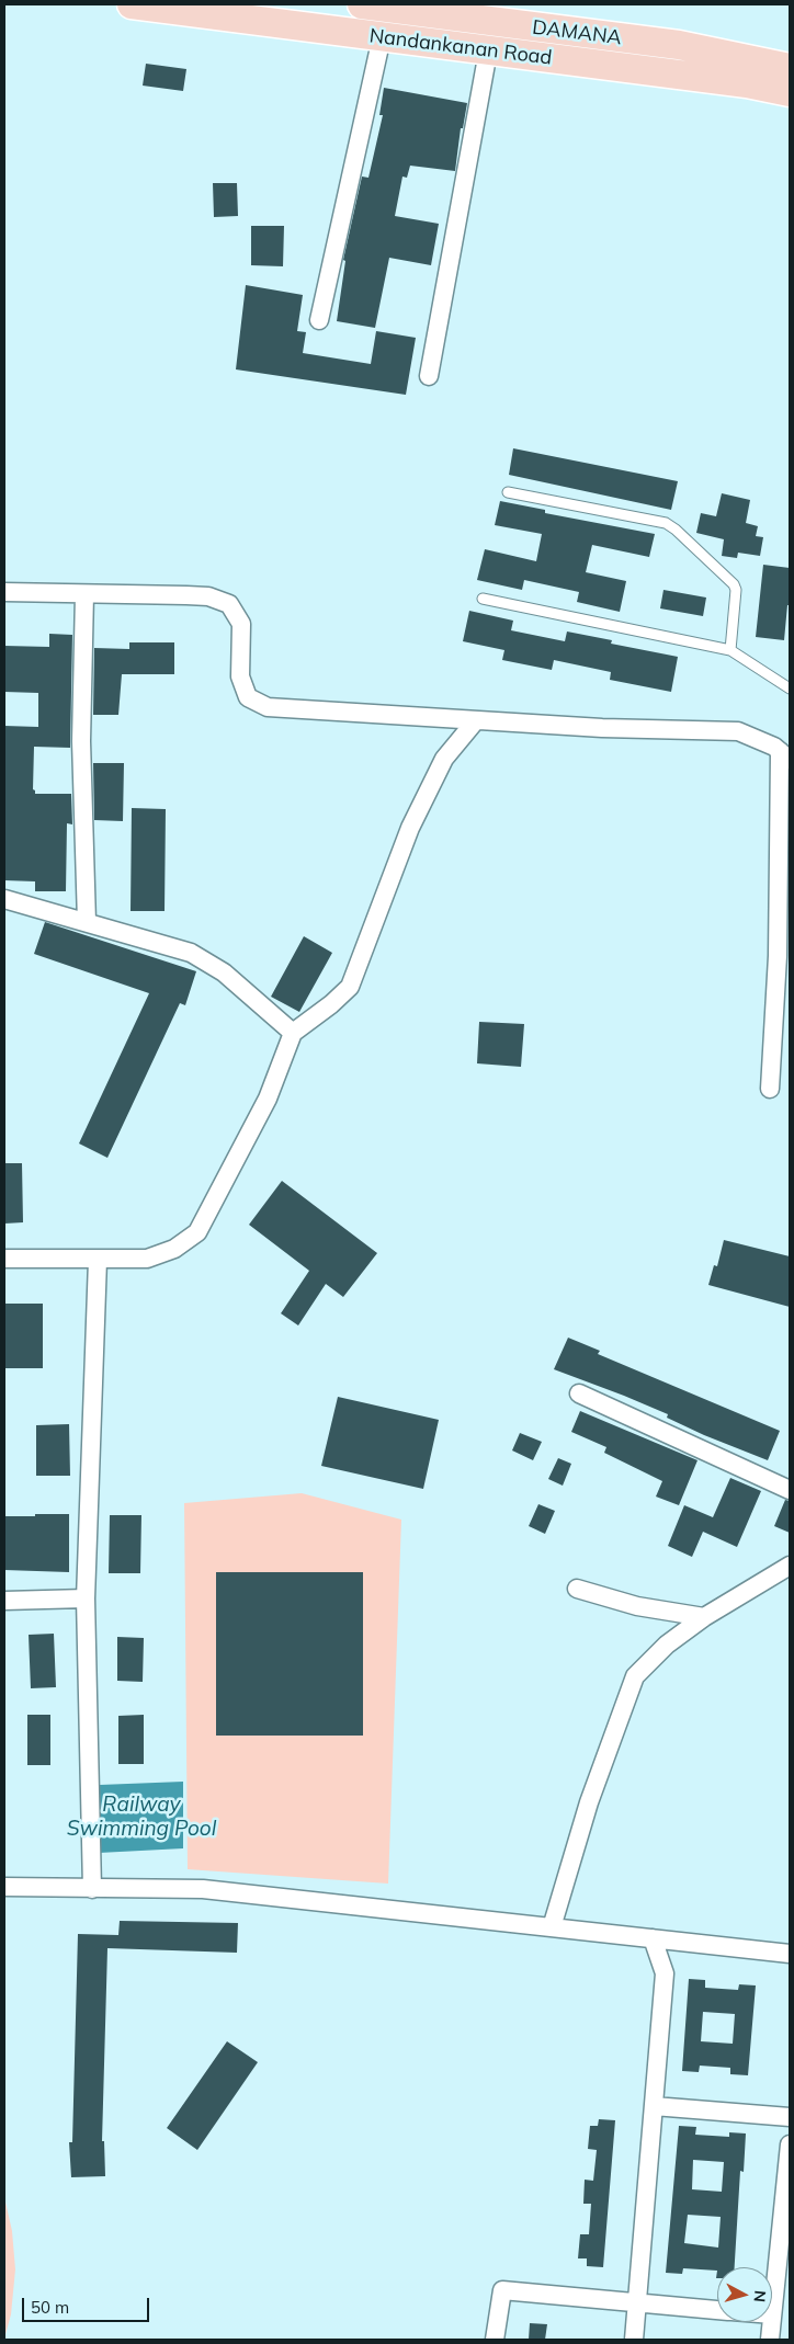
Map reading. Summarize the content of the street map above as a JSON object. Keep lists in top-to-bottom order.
{
  "streets": {
    "main road": ["DAMANA", "Nandankanan Road"]
  },
  "water": ["Railway Swimming Pool"],
  "scale_bar": "50 m",
  "north": "right"
}
